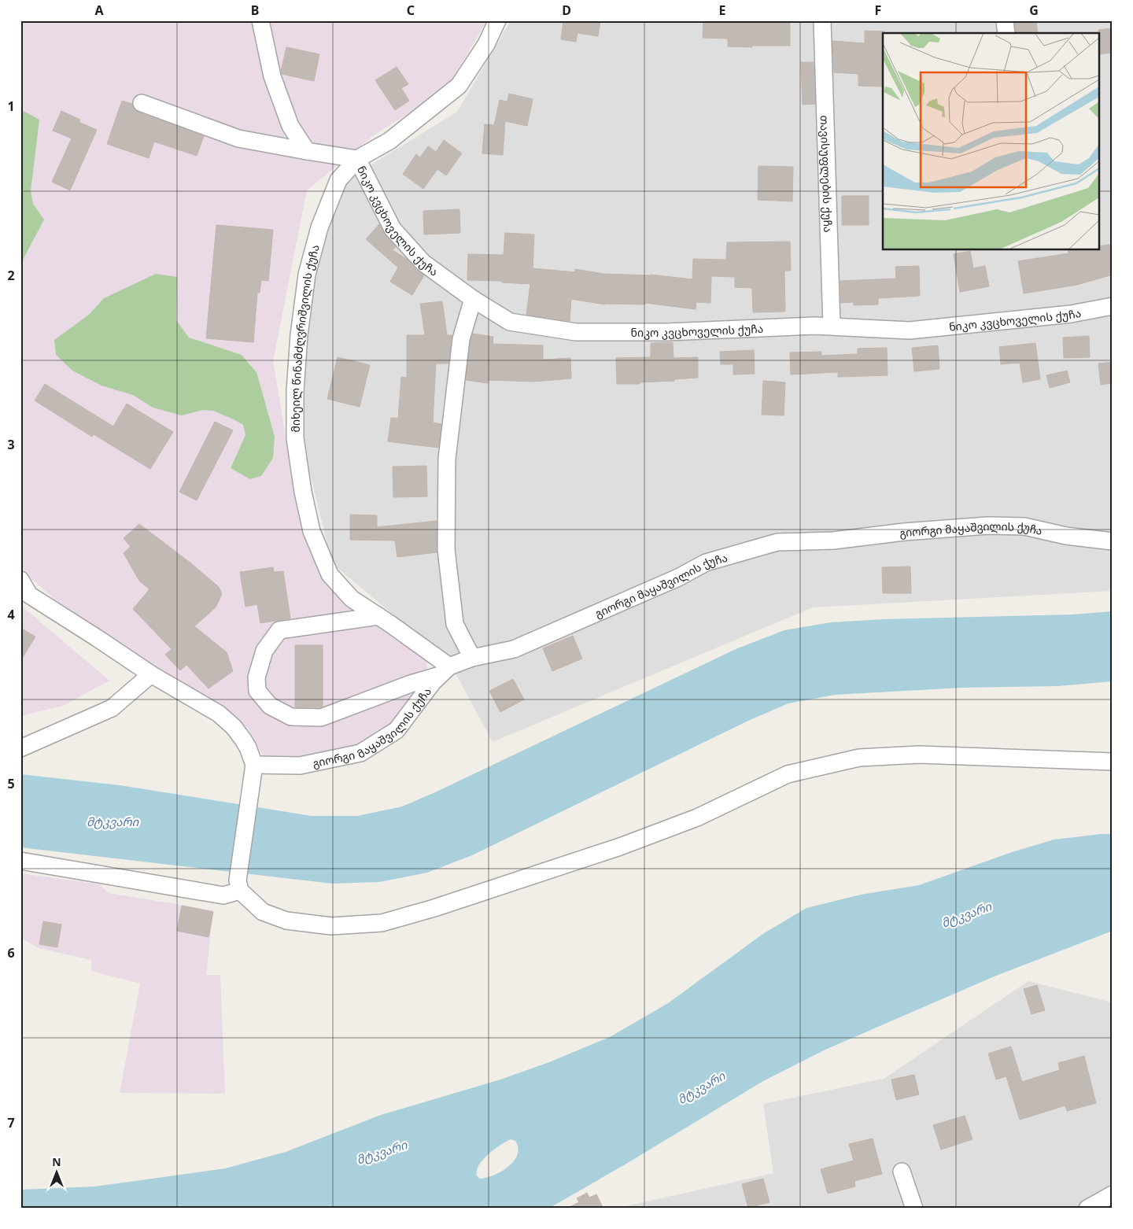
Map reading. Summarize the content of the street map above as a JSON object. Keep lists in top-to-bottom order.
{
  "streets": {
    "street": [
      "თავისუფლების ქუჩა",
      "ნიკო კვცხოველის ქუჩა",
      "მიხეილ წინამძღვრიშვილის ქუჩა",
      "გიორგი მაყაშვილის ქუჩა"
    ]
  },
  "crossings": [
    ["თავისუფლების ქუჩა", "ნიკო კვცხოველის ქუჩა"],
    ["ნიკო კვცხოველის ქუჩა", "მიხეილ წინამძღვრიშვილის ქუჩა"],
    ["მიხეილ წინამძღვრიშვილის ქუჩა", "გიორგი მაყაშვილის ქუჩა"]
  ],
  "water": ["მტკვარი"],
  "north": "top",
  "grid": {
    "columns": [
      "A",
      "B",
      "C",
      "D",
      "E",
      "F",
      "G"
    ],
    "rows": [
      "1",
      "2",
      "3",
      "4",
      "5",
      "6",
      "7"
    ]
  }
}
